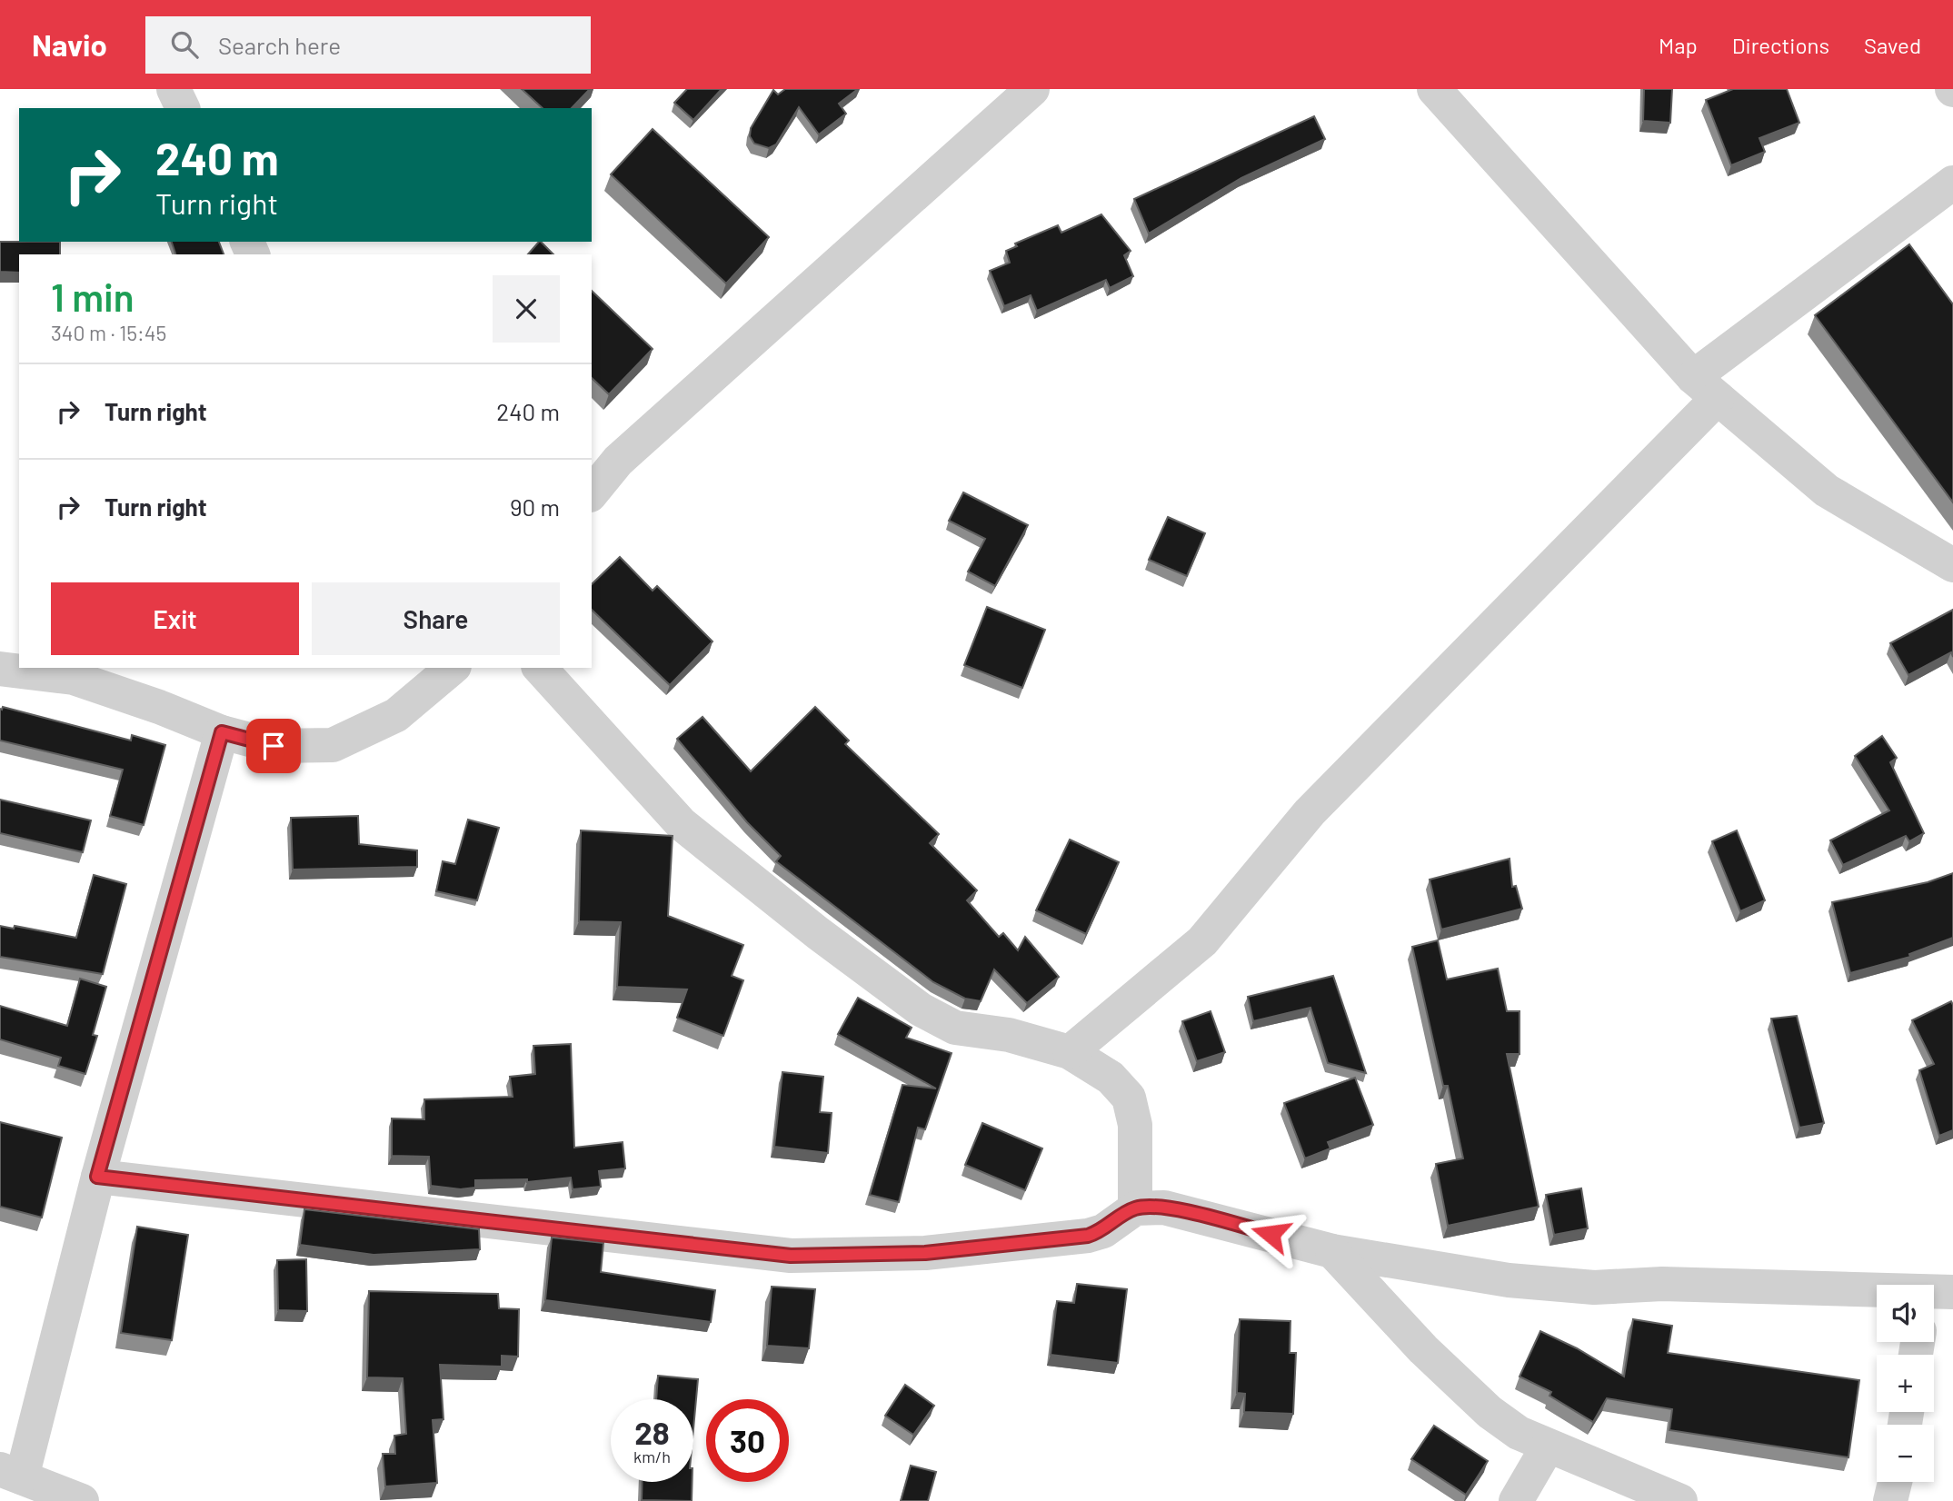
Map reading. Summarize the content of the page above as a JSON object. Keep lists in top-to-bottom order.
{
  "page": {
    "header": "Navio",
    "search": "Search here",
    "nav": ["Map", "Directions", "Saved"],
    "turn": ["240 m", "Turn right"],
    "heading": ["1 min", "340 m · 15:45"],
    "list": [
      {
        "name": "Turn right",
        "value": "240 m"
      },
      {
        "name": "Turn right",
        "value": "90 m"
      }
    ],
    "buttons": ["Exit", "Share"],
    "map_buttons": ["+", "−"],
    "speed": "28 km/h",
    "limit": "30"
  }
}
